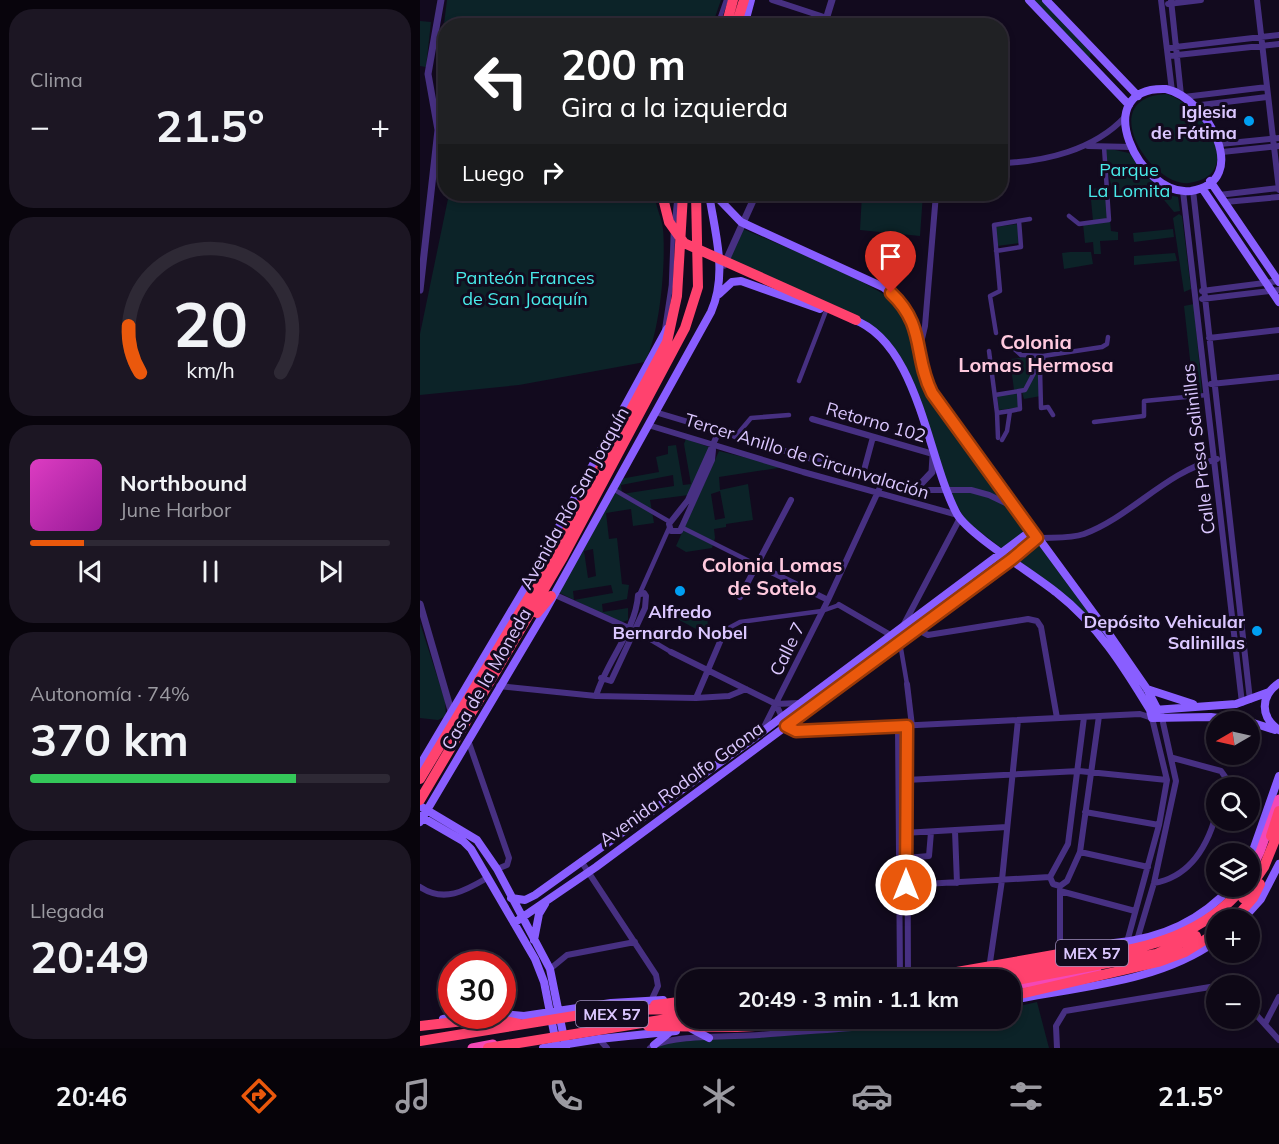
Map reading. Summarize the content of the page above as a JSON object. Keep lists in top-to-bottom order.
{
  "streets": {
    "highway": ["Avenida Río San Joaquín", "MEX 57"],
    "main road": ["Casa de la Moneda", "Avenida Rodolfo Gaona"],
    "street": [
      "Retorno 102",
      "Calle Presa Salinillas",
      "Tercer Anillo de Circunvalación",
      "Calle 7"
    ]
  },
  "crossings": [
    ["Tercer Anillo de Circunvalación", "Calle 7"],
    ["Tercer Anillo de Circunvalación", "Casa de la Moneda"],
    ["Avenida Río San Joaquín", "Casa de la Moneda"],
    ["Calle 7", "Avenida Rodolfo Gaona"]
  ],
  "districts": ["Colonia Lomas Hermosa", "Colonia Lomas de Sotelo"],
  "parks": ["Parque La Lomita", "Panteón Frances de San Joaquín"],
  "places": ["Iglesia de Fátima", "Alfredo Bernardo Nobel", "Depósito Vehicular Salinillas"],
  "north": "left",
  "page": {
    "tile": [
      "Clima",
      ["Autonomía · 74%", "370 km"],
      ["Llegada", "20:49"]
    ],
    "turn": ["200 m", "Gira a la izquierda"],
    "heat": ["−", "21.5°", "+"],
    "then": "Luego",
    "song": ["Northbound", "June Harbor"],
    "map_buttons": ["+", "−"],
    "limit": "30",
    "trip": "20:49 · 3 min · 1.1 km",
    "tabs": ["20:46", "21.5°"],
    "gauge": ["20", "km/h"]
  }
}
